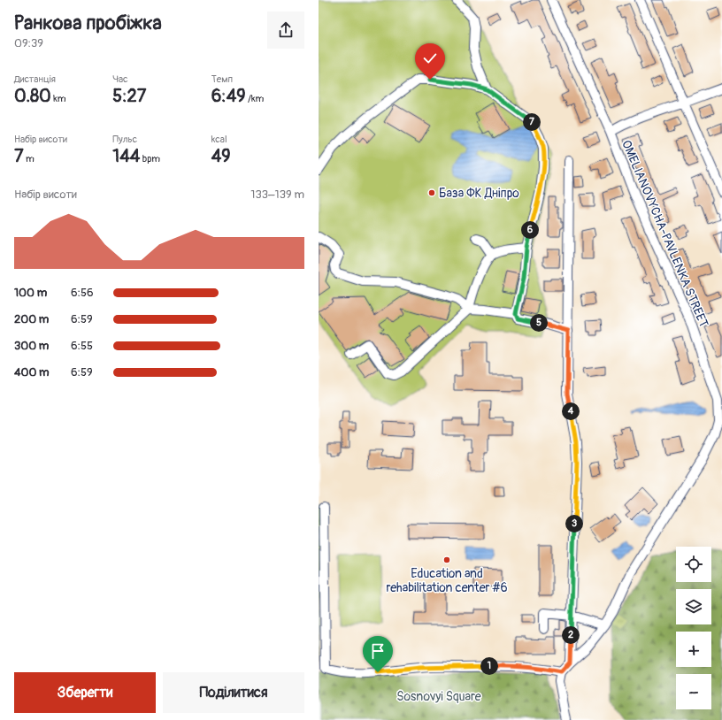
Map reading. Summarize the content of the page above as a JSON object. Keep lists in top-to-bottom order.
{
  "streets": {
    "street": ["OMELIANOVYCHA-PAVLENKA STREET"]
  },
  "parks": ["Sosnovyi Square"],
  "places": ["База ФК Дніпро", "Education and rehabilitation center #6"],
  "page": {
    "heading": ["Ранкова пробіжка", "09:39"],
    "stats": [
      ["Дистанція", "0.80 km"],
      ["Час", "5:27"],
      ["Темп", "6:49 /km"],
      ["Набір висоти", "7 m"],
      ["Пульс", "144 bpm"],
      ["kcal", "49"]
    ],
    "pins": [
      "7",
      "6",
      "5",
      "4",
      "3",
      "2",
      "1"
    ],
    "chart": ["Набір висоти", "133–139 m"],
    "list": [
      {
        "name": "100 m",
        "note": "6:56"
      },
      {
        "name": "200 m",
        "note": "6:59"
      },
      {
        "name": "300 m",
        "note": "6:55"
      },
      {
        "name": "400 m",
        "note": "6:59"
      }
    ],
    "map_buttons": ["+", "−"],
    "buttons": ["Зберегти", "Поділитися"]
  }
}
